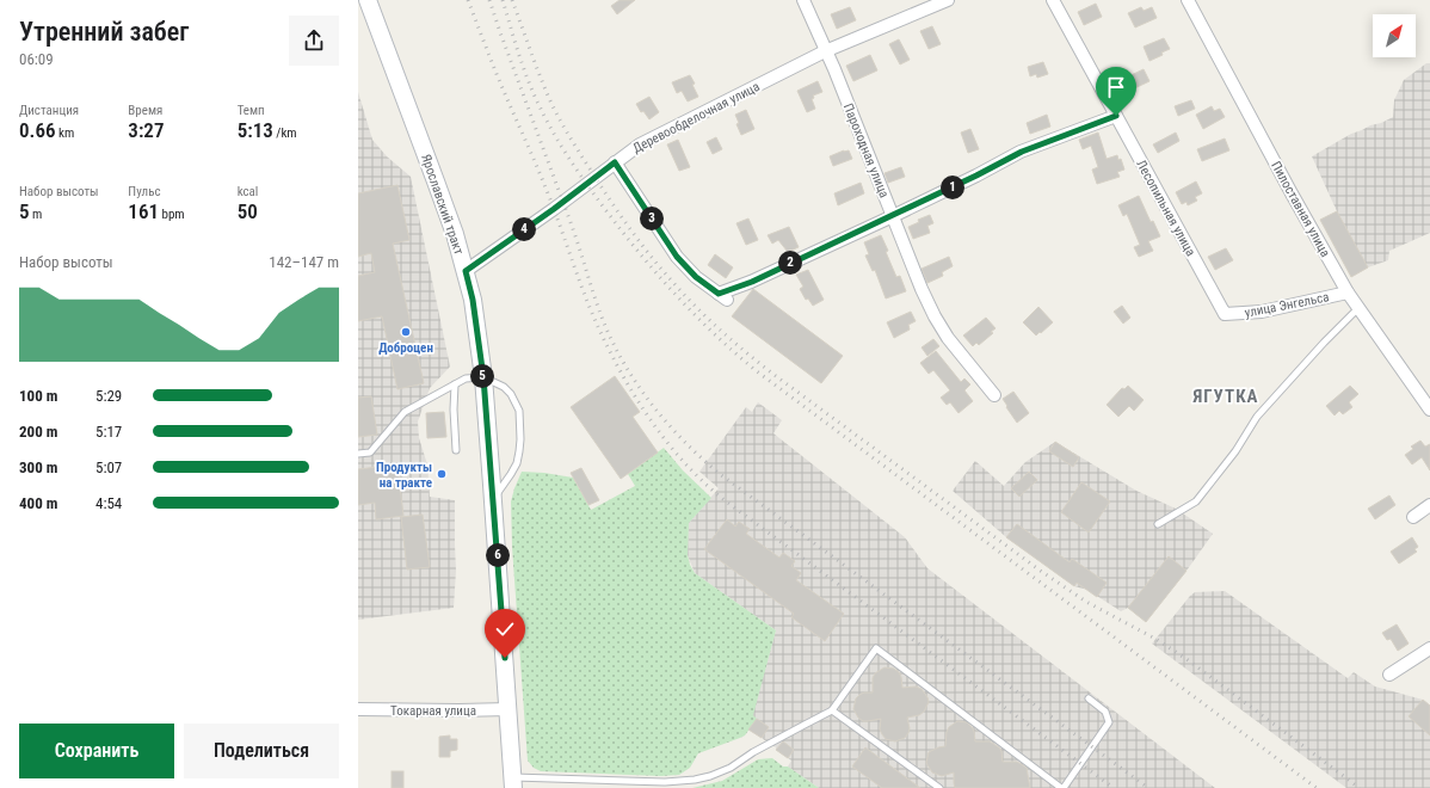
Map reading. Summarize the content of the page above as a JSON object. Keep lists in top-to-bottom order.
{
  "streets": {
    "street": [
      "Деревообделочная улица",
      "Пароходная улица",
      "Ярославский тракт",
      "Лесопильная улица",
      "Пилоставная улица",
      "улица Энгельса",
      "Токарная улица"
    ]
  },
  "crossings": [
    ["Деревообделочная улица", "Пароходная улица"],
    ["Деревообделочная улица", "Ярославский тракт"],
    ["Ярославский тракт", "Токарная улица"],
    ["Лесопильная улица", "улица Энгельса"],
    ["Пилоставная улица", "улица Энгельса"]
  ],
  "districts": ["ЯГУТКА"],
  "places": ["Доброцен", "Продукты на тракте"],
  "north": "top right",
  "page": {
    "heading": ["Утренний забег", "06:09"],
    "stats": [
      ["Дистанция", "0.66 km"],
      ["Время", "3:27"],
      ["Темп", "5:13 /km"],
      ["Набор высоты", "5 m"],
      ["Пульс", "161 bpm"],
      ["kcal", "50"]
    ],
    "pins": [
      "1",
      "3",
      "4",
      "2",
      "5",
      "6"
    ],
    "chart": ["Набор высоты", "142–147 m"],
    "list": [
      {
        "name": "100 m",
        "note": "5:29"
      },
      {
        "name": "200 m",
        "note": "5:17"
      },
      {
        "name": "300 m",
        "note": "5:07"
      },
      {
        "name": "400 m",
        "note": "4:54"
      }
    ],
    "buttons": ["Сохранить", "Поделиться"]
  }
}
